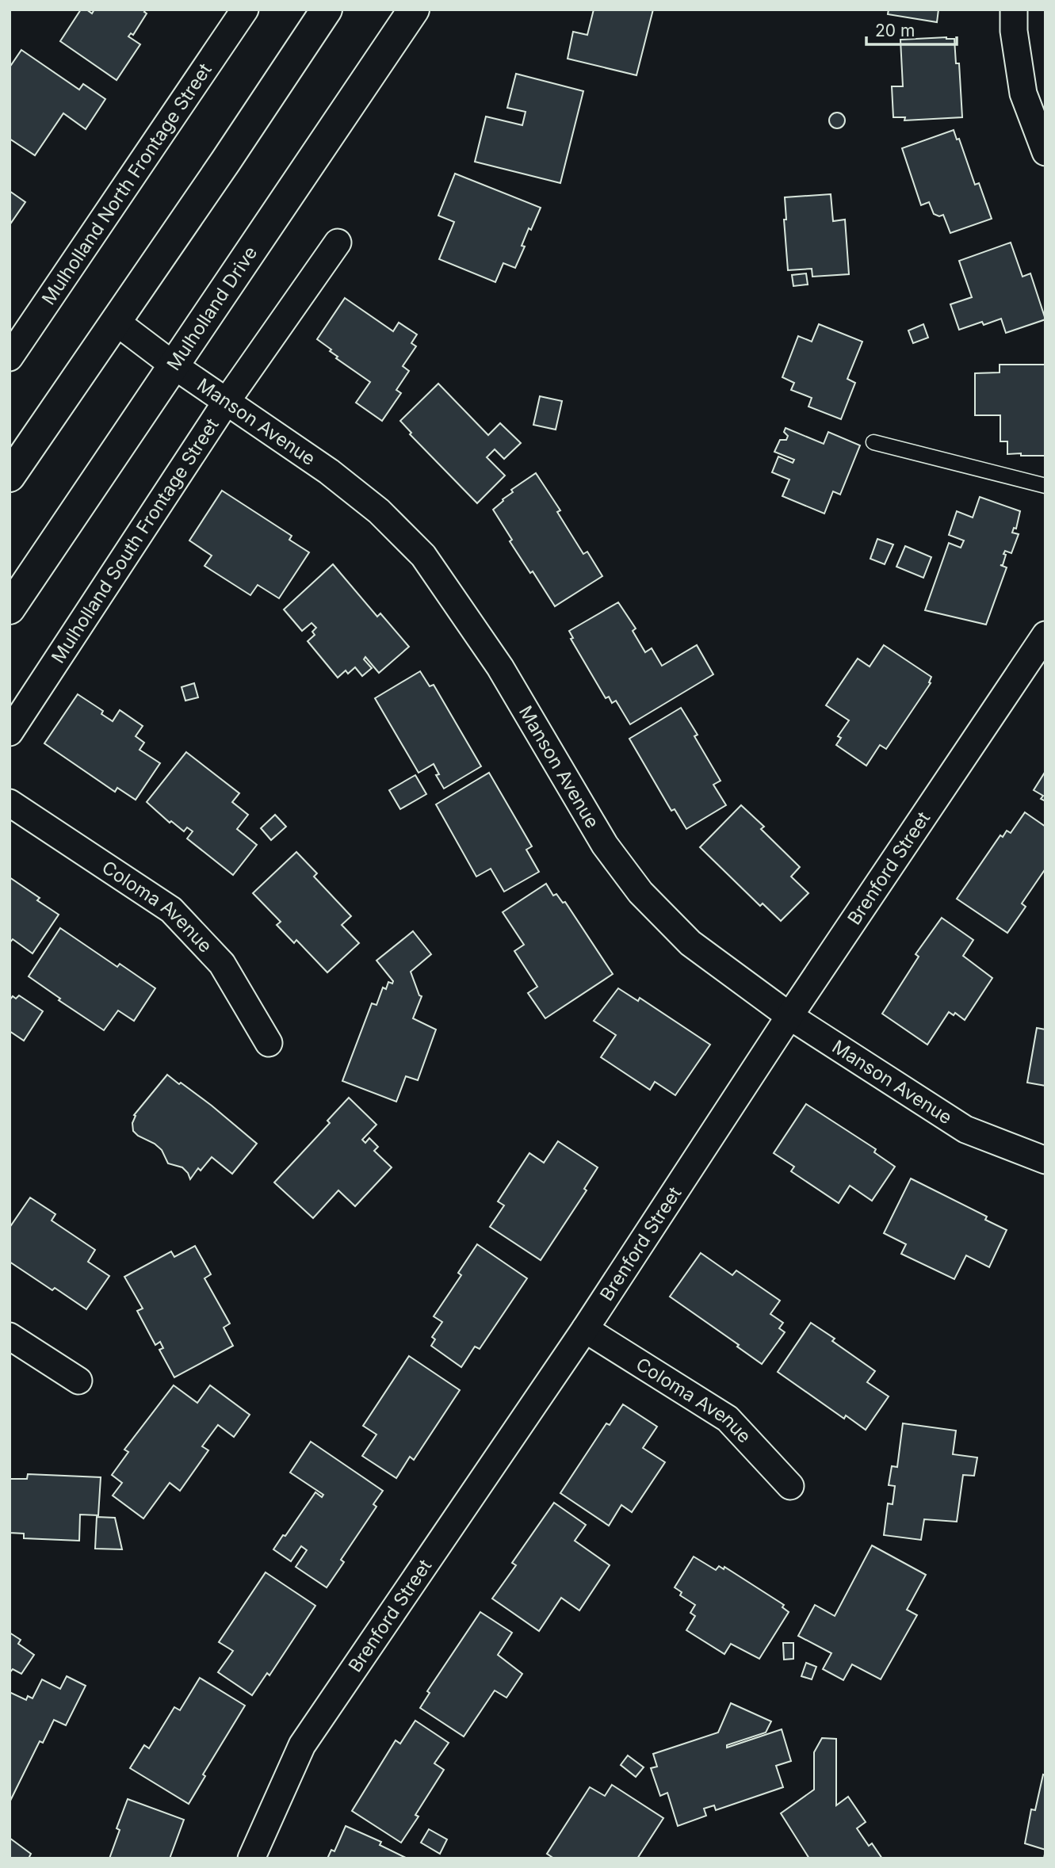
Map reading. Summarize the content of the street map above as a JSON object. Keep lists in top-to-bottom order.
{
  "streets": {
    "main road": ["Mulholland Drive"],
    "street": [
      "Mulholland North Frontage Street",
      "Manson Avenue",
      "Mulholland South Frontage Street",
      "Brenford Street",
      "Coloma Avenue"
    ]
  },
  "crossings": [
    ["Mulholland Drive", "Manson Avenue"],
    ["Manson Avenue", "Mulholland South Frontage Street"],
    ["Manson Avenue", "Brenford Street"],
    ["Brenford Street", "Coloma Avenue"]
  ],
  "scale_bar": "20 m"
}
